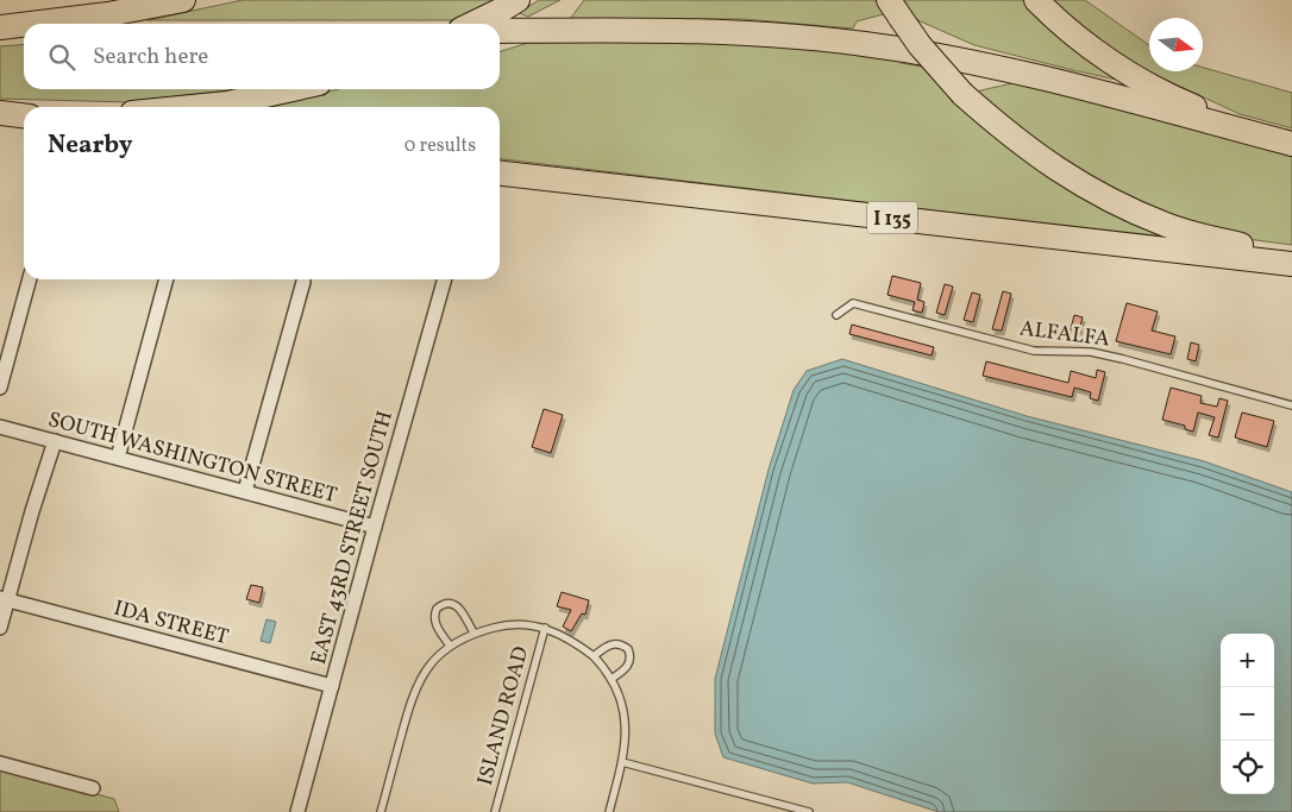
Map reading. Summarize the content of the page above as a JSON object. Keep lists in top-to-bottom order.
{
  "streets": {
    "highway": ["I 135"],
    "street": ["SOUTH WASHINGTON STREET", "EAST 43RD STREET SOUTH", "IDA STREET"],
    "lane": ["ALFALFA", "ISLAND ROAD"]
  },
  "crossings": [
    ["SOUTH WASHINGTON STREET", "EAST 43RD STREET SOUTH"],
    ["EAST 43RD STREET SOUTH", "IDA STREET"]
  ],
  "north": "right",
  "page": {
    "search": "Search here",
    "heading": ["Nearby", "0 results"],
    "map_buttons": ["+", "−"]
  }
}
